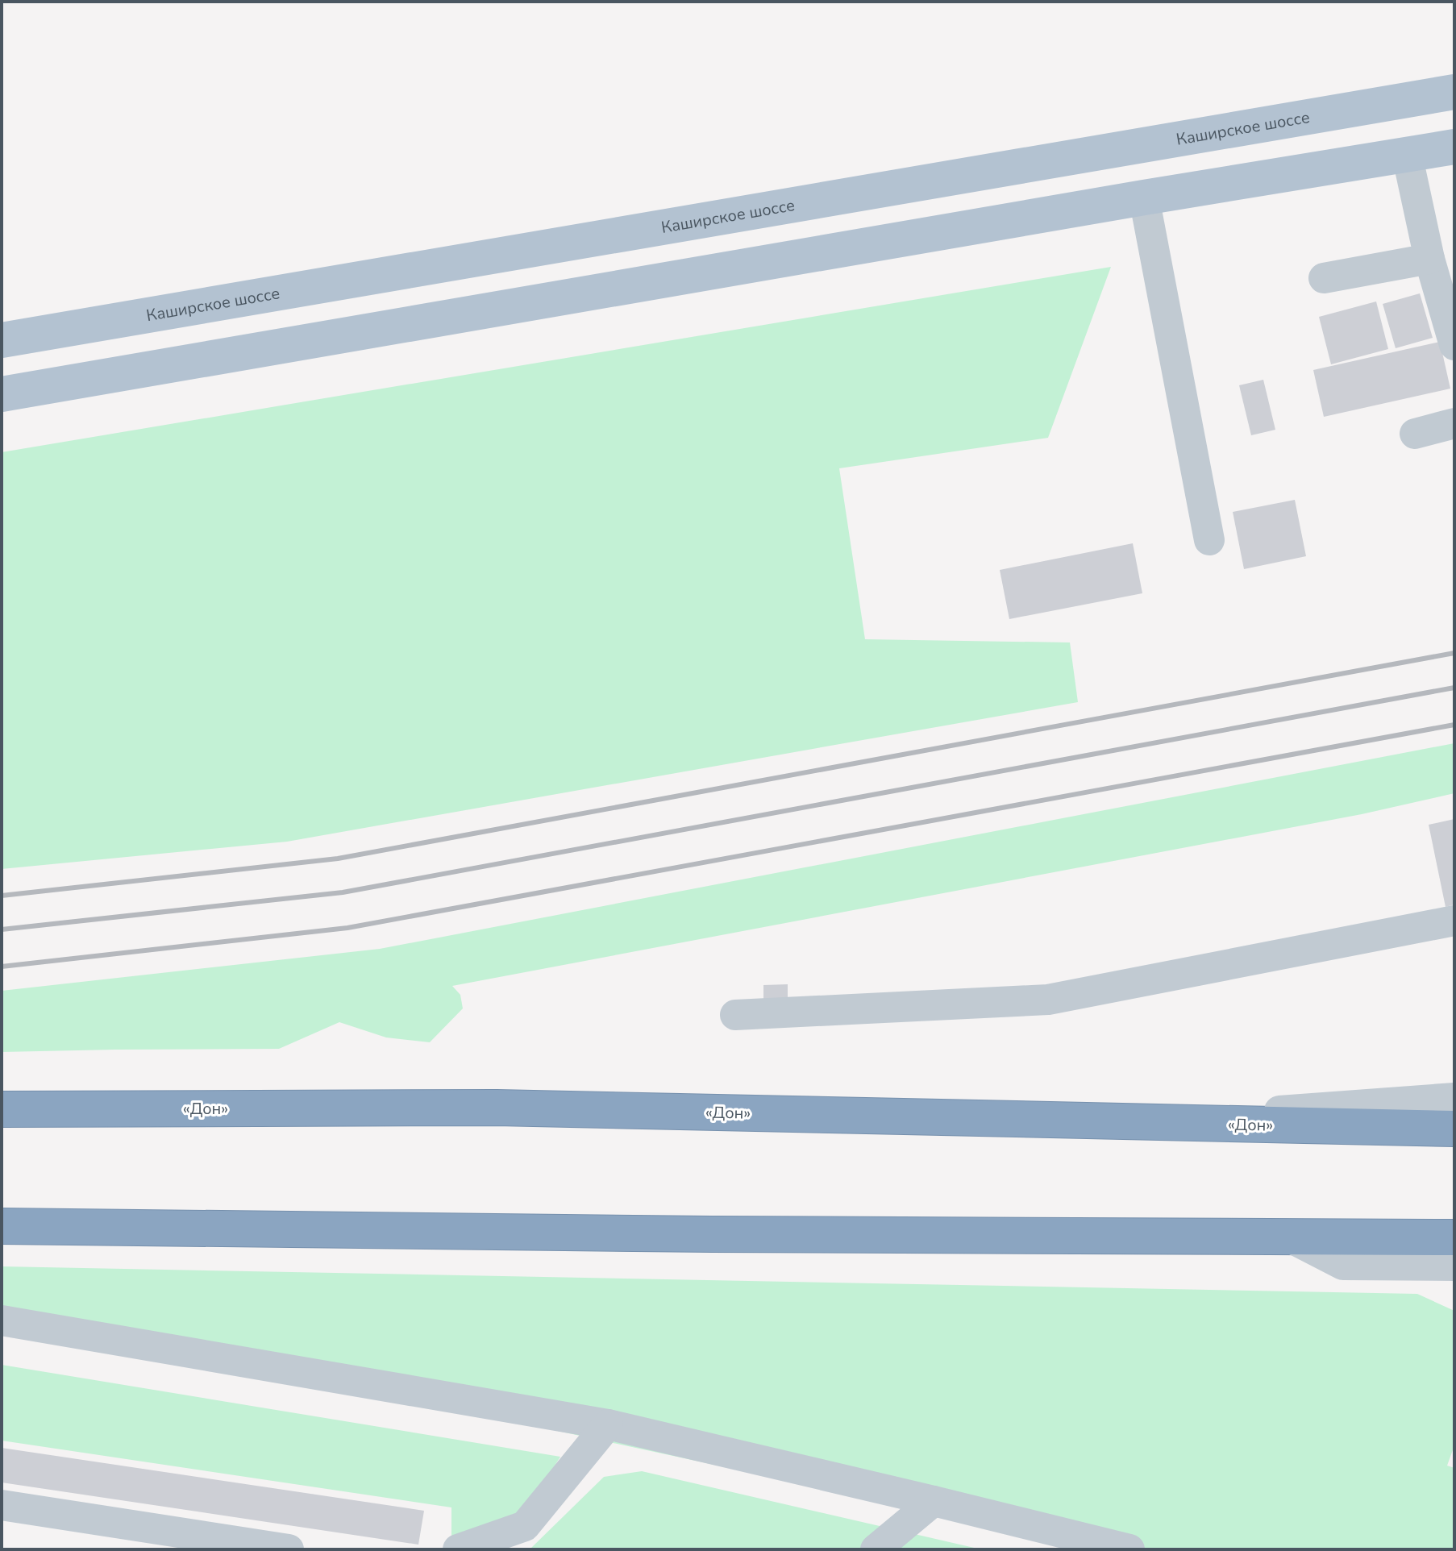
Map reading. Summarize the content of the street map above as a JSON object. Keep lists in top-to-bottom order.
{
  "streets": {
    "highway": ["«Дон»"],
    "main road": ["Каширское шоссе"]
  }
}
